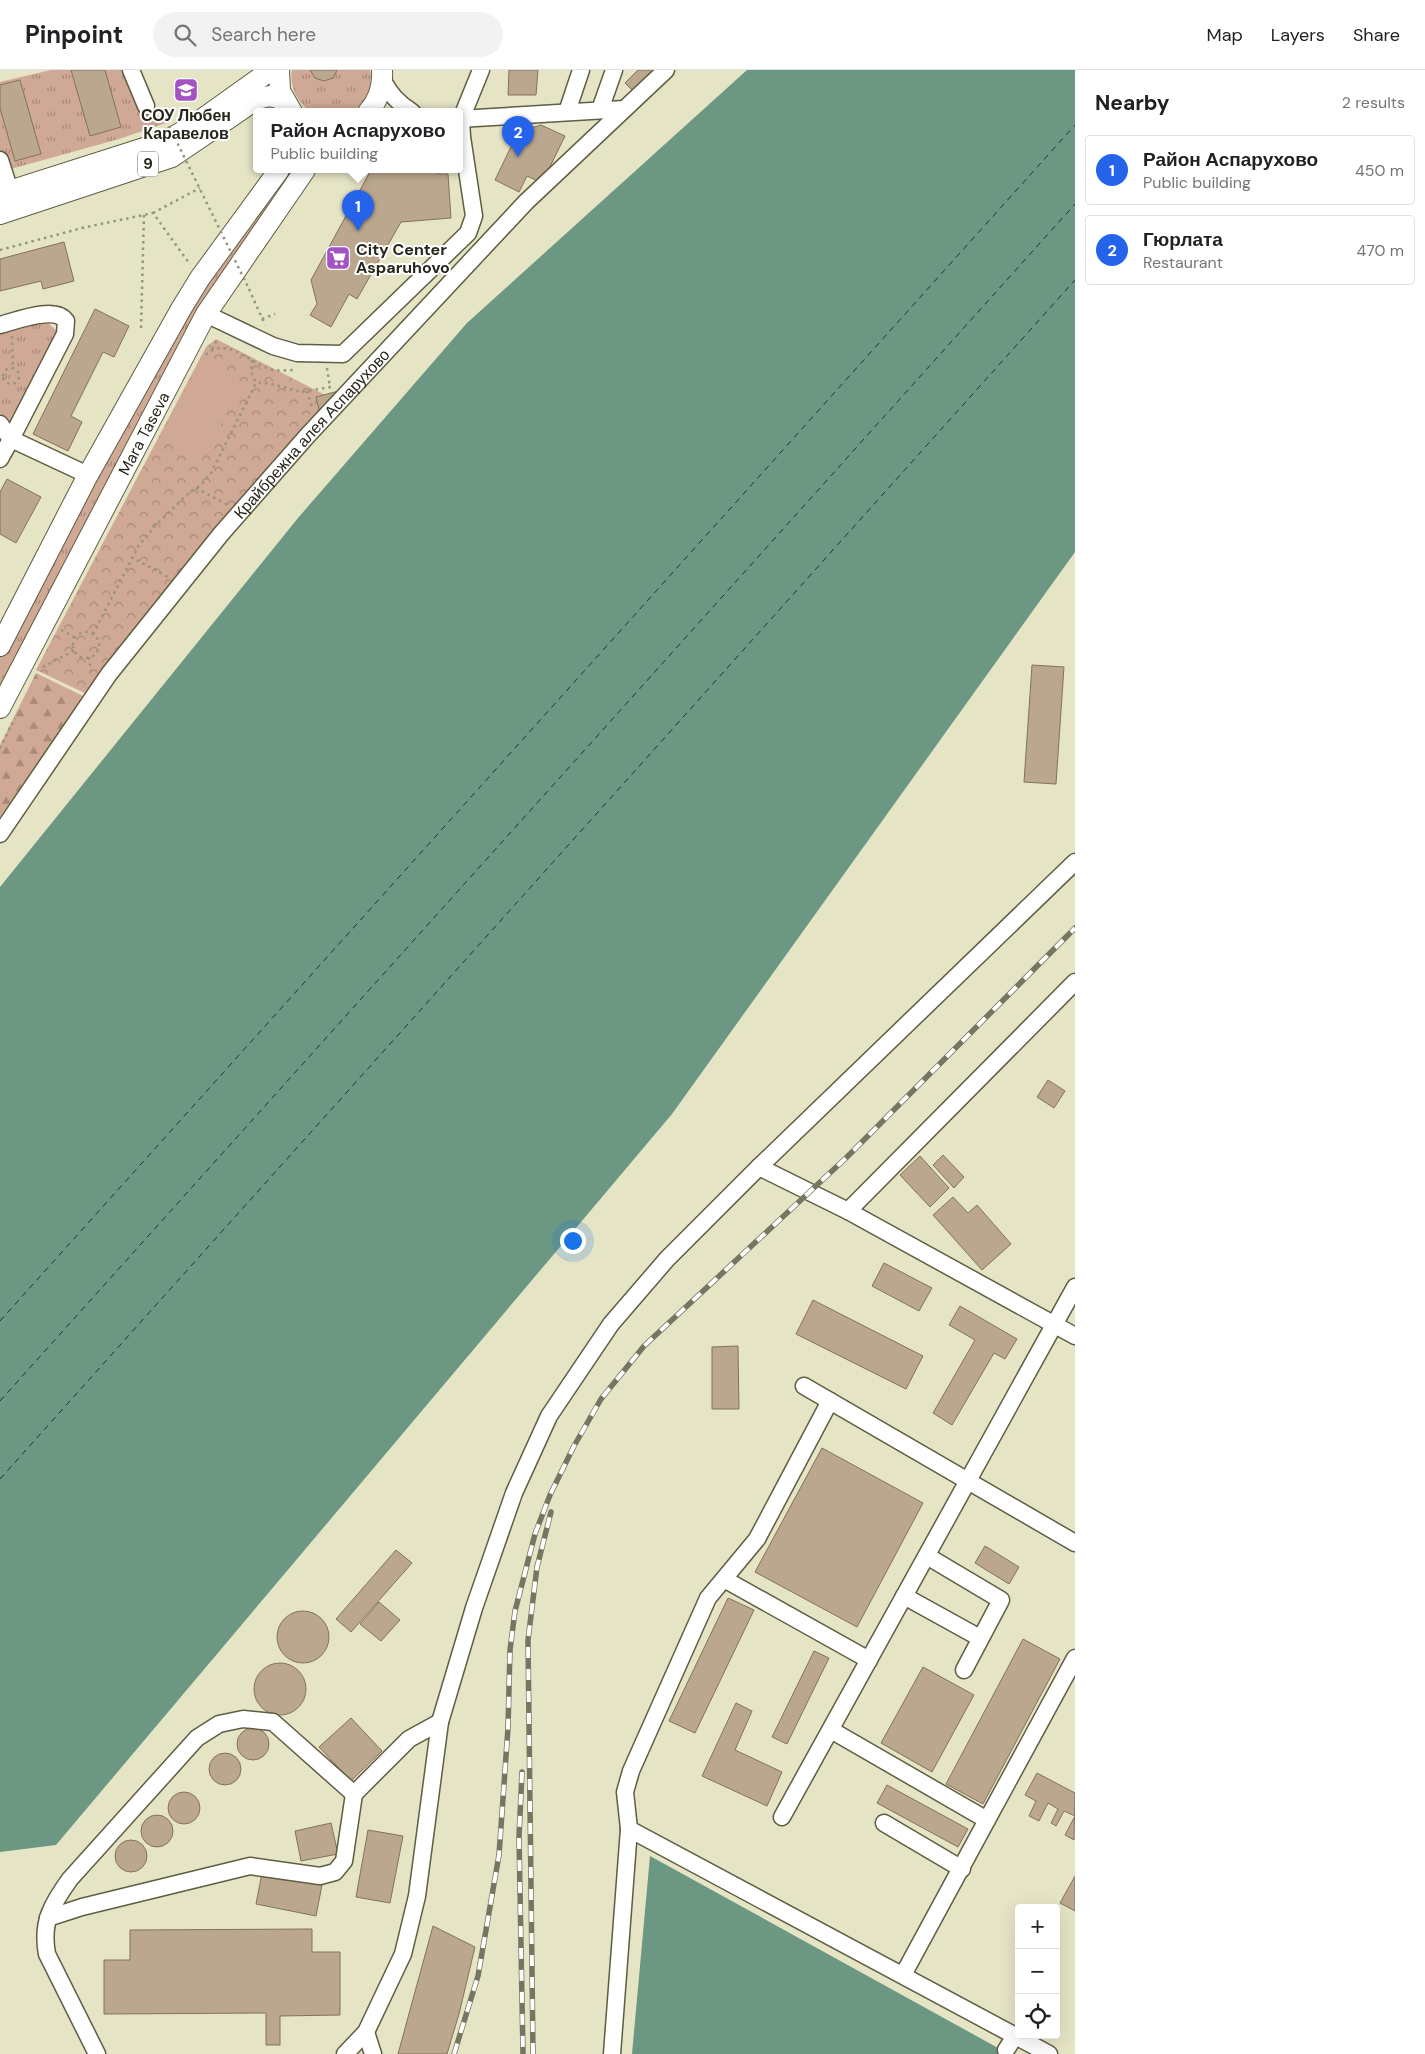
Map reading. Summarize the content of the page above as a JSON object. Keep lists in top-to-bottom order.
{
  "streets": {
    "main road": ["9", "Mara Taseva"],
    "street": ["Крайбрежна алея Аспарухово"]
  },
  "places": {
    "school or university": ["СОУ Любен Каравелов"],
    "supermarket": ["City Center Asparuhovo"]
  },
  "page": {
    "header": "Pinpoint",
    "search": "Search here",
    "nav": ["Map", "Layers", "Share"],
    "heading": ["Nearby", "2 results"],
    "popup": ["Район Аспарухово", "Public building"],
    "pins": ["2", "1"],
    "list": [
      {
        "mark": "1",
        "name": "Район Аспарухово",
        "note": "Public building",
        "value": "450 m"
      },
      {
        "mark": "2",
        "name": "Гюрлата",
        "note": "Restaurant",
        "value": "470 m"
      }
    ],
    "map_buttons": ["+", "−"]
  }
}
